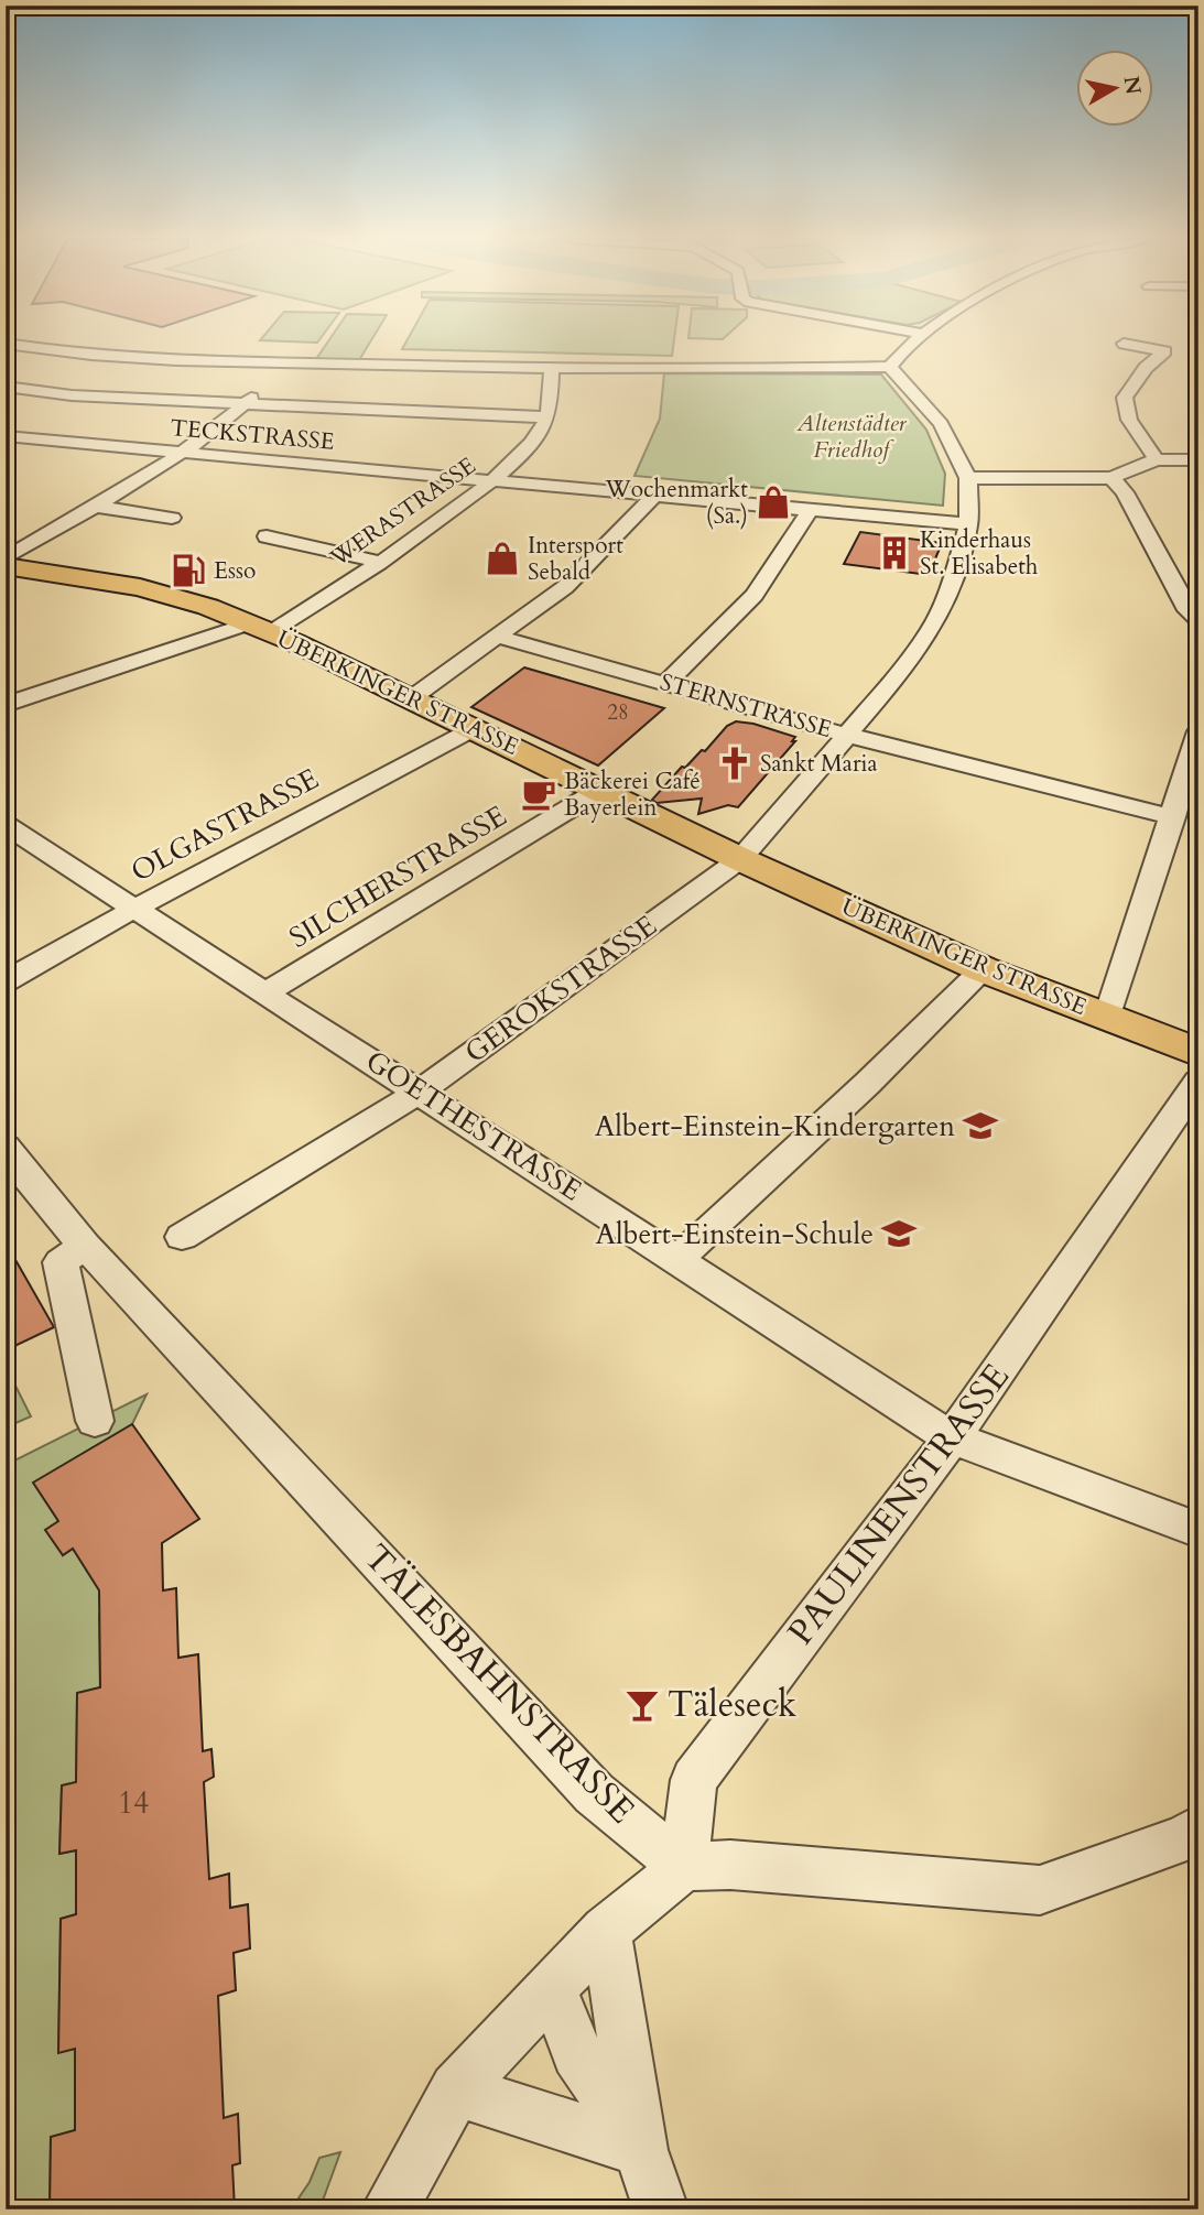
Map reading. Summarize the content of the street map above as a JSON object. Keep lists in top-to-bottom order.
{
  "streets": {
    "main road": ["ÜBERKINGER STRASSE"],
    "street": [
      "TECKSTRASSE",
      "WERASTRASSE",
      "STERNSTRASSE",
      "OLGASTRASSE",
      "SILCHERSTRASSE",
      "GEROKSTRASSE",
      "GOETHESTRASSE",
      "PAULINENSTRASSE",
      "TÄLESBAHNSTRASSE"
    ]
  },
  "crossings": [
    ["TECKSTRASSE", "WERASTRASSE"],
    ["TECKSTRASSE", "GEROKSTRASSE"],
    ["WERASTRASSE", "ÜBERKINGER STRASSE"],
    ["ÜBERKINGER STRASSE", "OLGASTRASSE"],
    ["ÜBERKINGER STRASSE", "SILCHERSTRASSE"],
    ["ÜBERKINGER STRASSE", "GEROKSTRASSE"],
    ["STERNSTRASSE", "GEROKSTRASSE"],
    ["OLGASTRASSE", "GOETHESTRASSE"],
    ["SILCHERSTRASSE", "GOETHESTRASSE"],
    ["GEROKSTRASSE", "GOETHESTRASSE"],
    ["GOETHESTRASSE", "PAULINENSTRASSE"],
    ["PAULINENSTRASSE", "TÄLESBAHNSTRASSE"]
  ],
  "parks": ["Altenstädter Friedhof"],
  "places": {
    "shop": ["Wochenmarkt (Sa.)", "Intersport Sebald"],
    "building": ["Kinderhaus St. Elisabeth"],
    "fuel station": ["Esso"],
    "church": ["Sankt Maria"],
    "cafe": ["Bäckerei Café Bayerlein"],
    "school or university": ["Albert-Einstein-Kindergarten", "Albert-Einstein-Schule"],
    "bar": ["Täleseck"]
  },
  "house_numbers": ["28", "14"],
  "north": "right"
}
